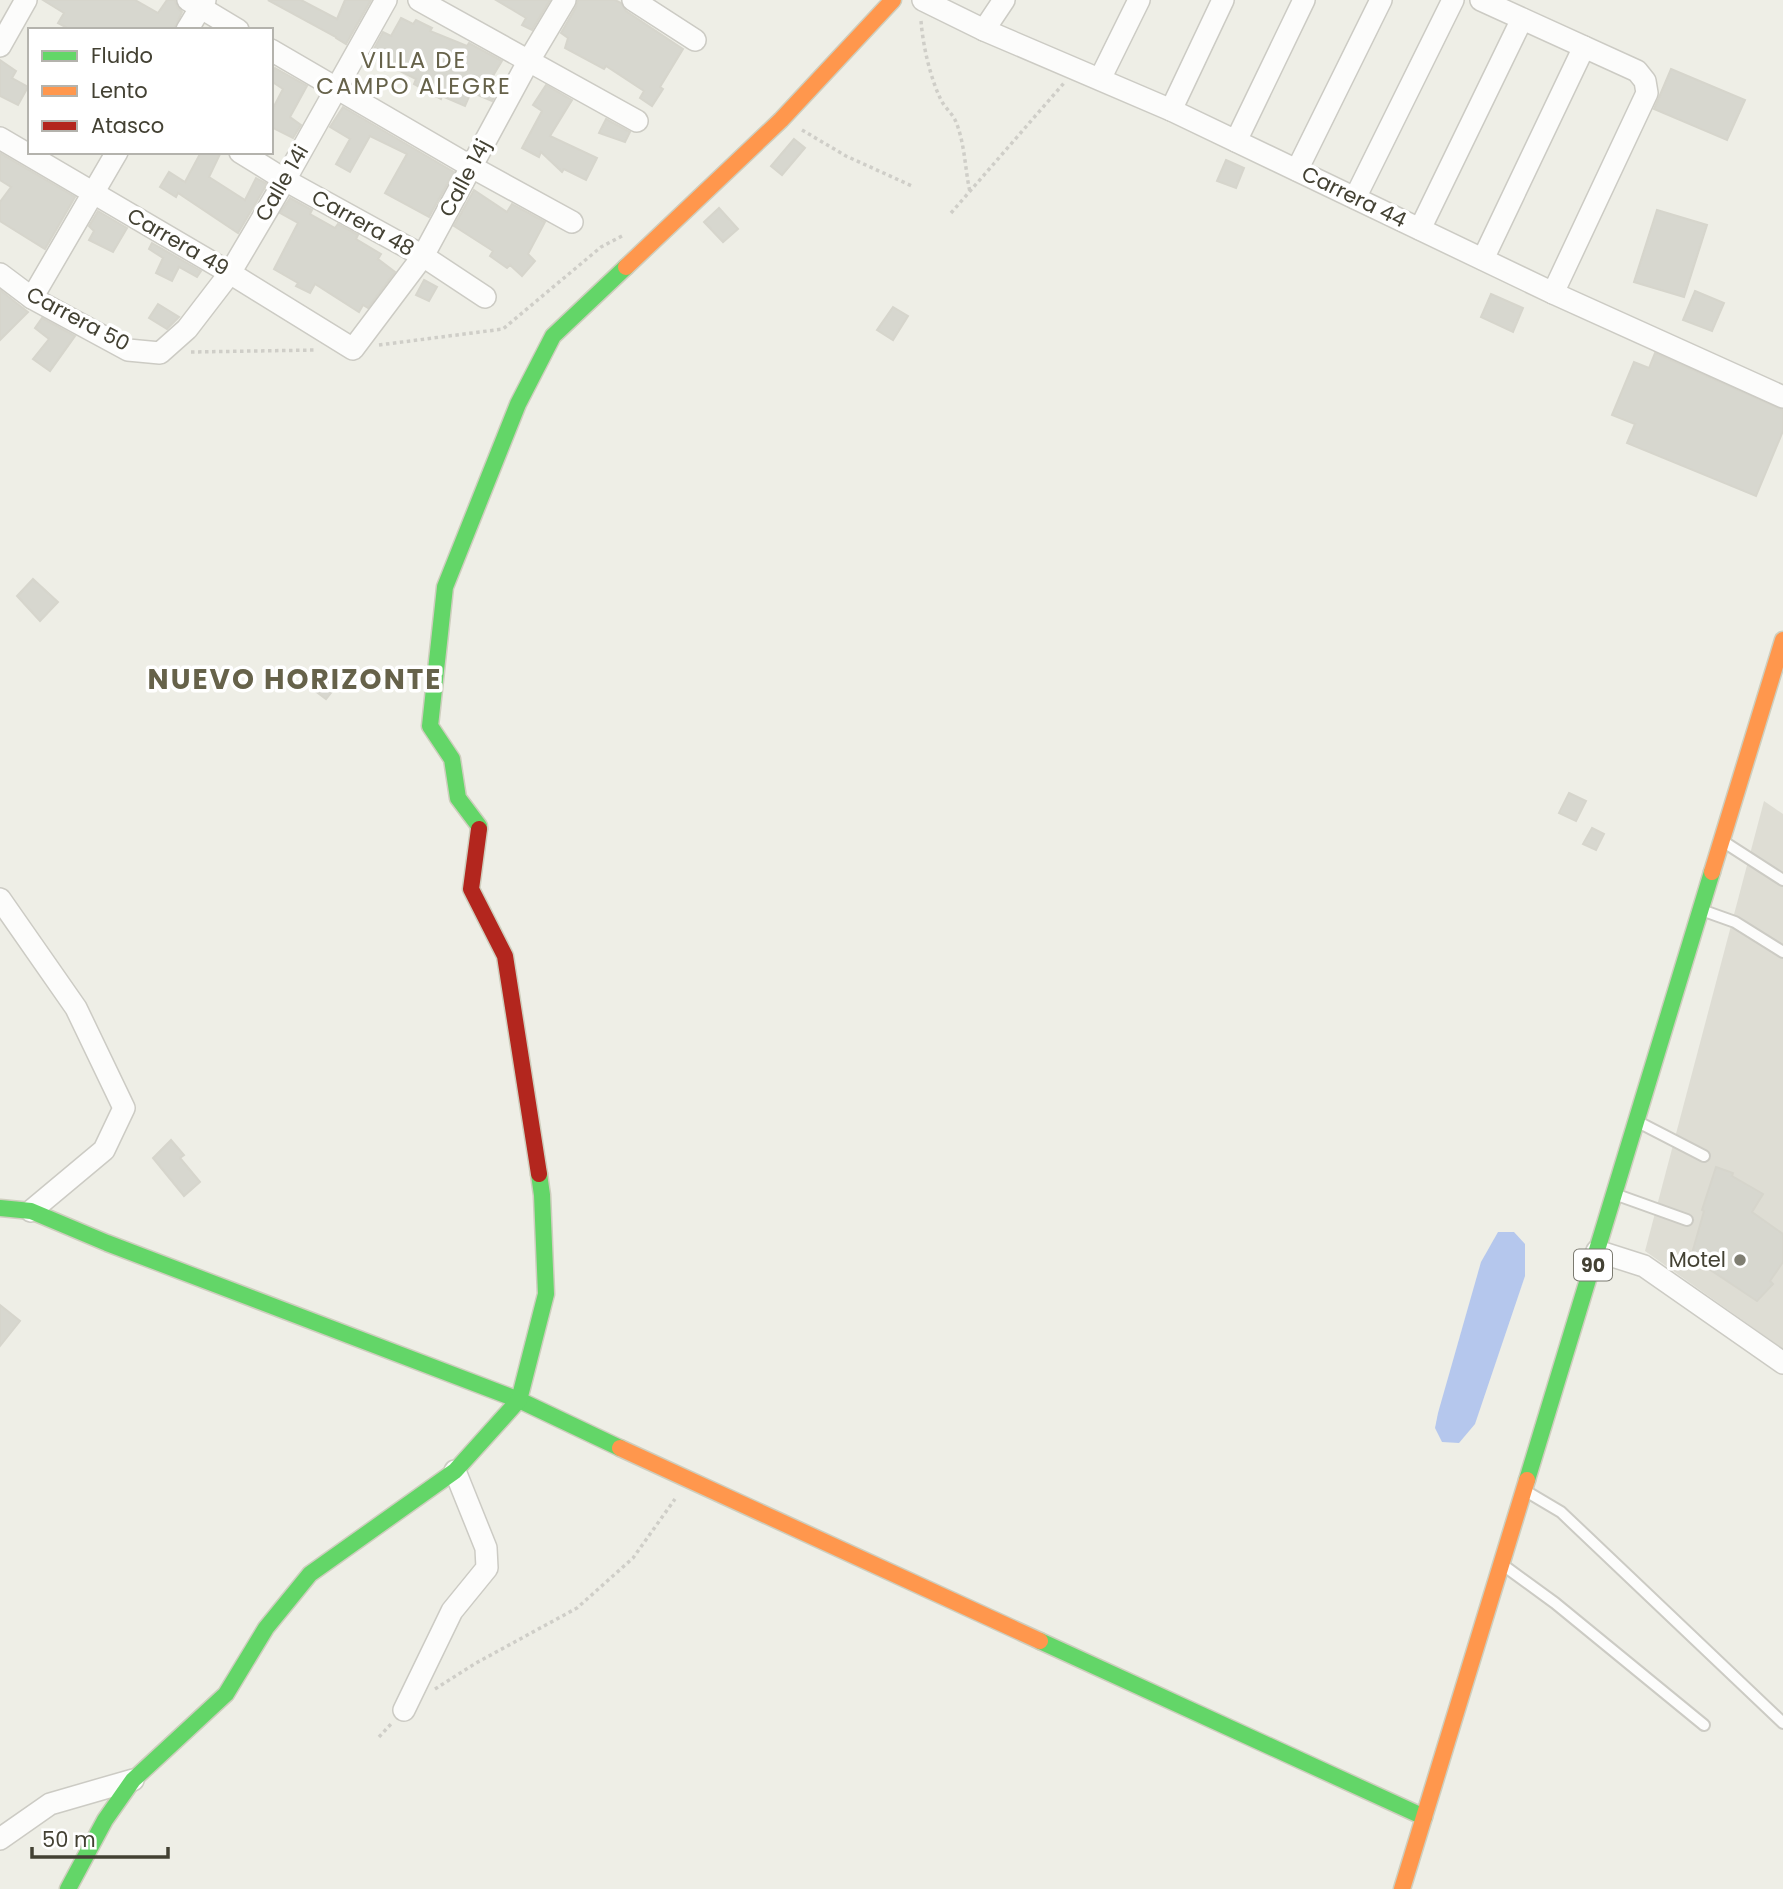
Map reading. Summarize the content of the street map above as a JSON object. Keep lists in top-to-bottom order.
{
  "streets": {
    "main road": ["90"],
    "street": [
      "Calle 14j",
      "Calle 14i",
      "Carrera 44",
      "Carrera 48",
      "Carrera 49",
      "Carrera 50"
    ]
  },
  "crossings": [
    ["Calle 14j", "Carrera 48"],
    ["Calle 14j", "Carrera 49"],
    ["Calle 14i", "Carrera 48"],
    ["Calle 14i", "Carrera 49"],
    ["Calle 14i", "Carrera 50"]
  ],
  "districts": ["VILLA DE CAMPO ALEGRE", "NUEVO HORIZONTE"],
  "places": ["Motel"],
  "legend": ["Fluido", "Lento", "Atasco"],
  "scale_bar": "50 m"
}
